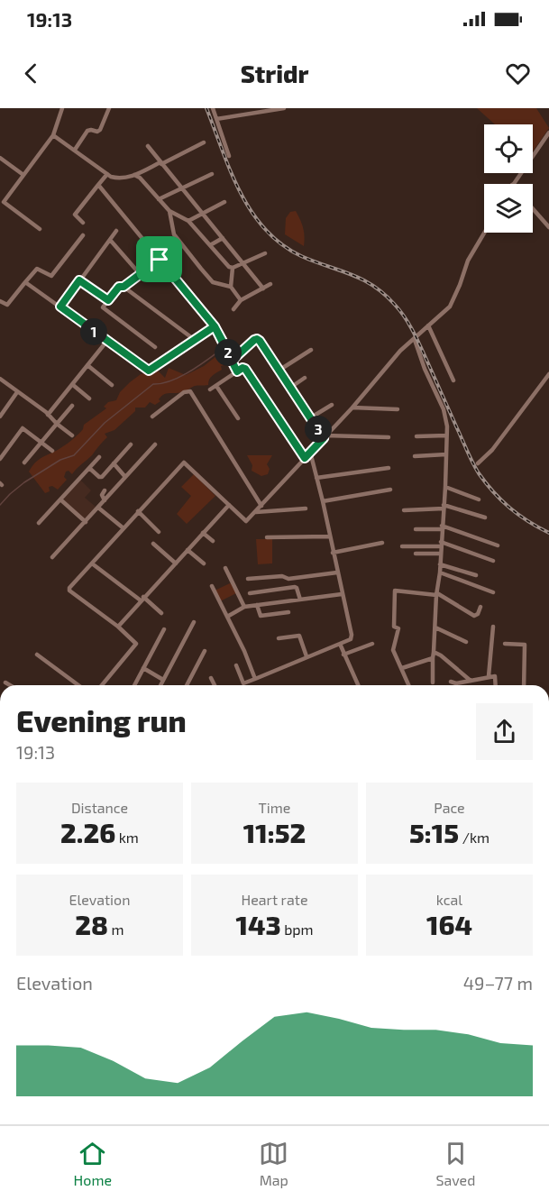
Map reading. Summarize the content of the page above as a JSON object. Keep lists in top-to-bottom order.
{
  "page": {
    "status": "19:13",
    "header": "Stridr",
    "pins": ["1", "2", "3"],
    "heading": ["Evening run", "19:13"],
    "stats": [
      ["Distance", "2.26 km"],
      ["Time", "11:52"],
      ["Pace", "5:15 /km"],
      ["Elevation", "28 m"],
      ["Heart rate", "143 bpm"],
      ["kcal", "164"]
    ],
    "chart": ["Elevation", "49–77 m"],
    "tabs": ["Home", "Map", "Saved"]
  }
}
